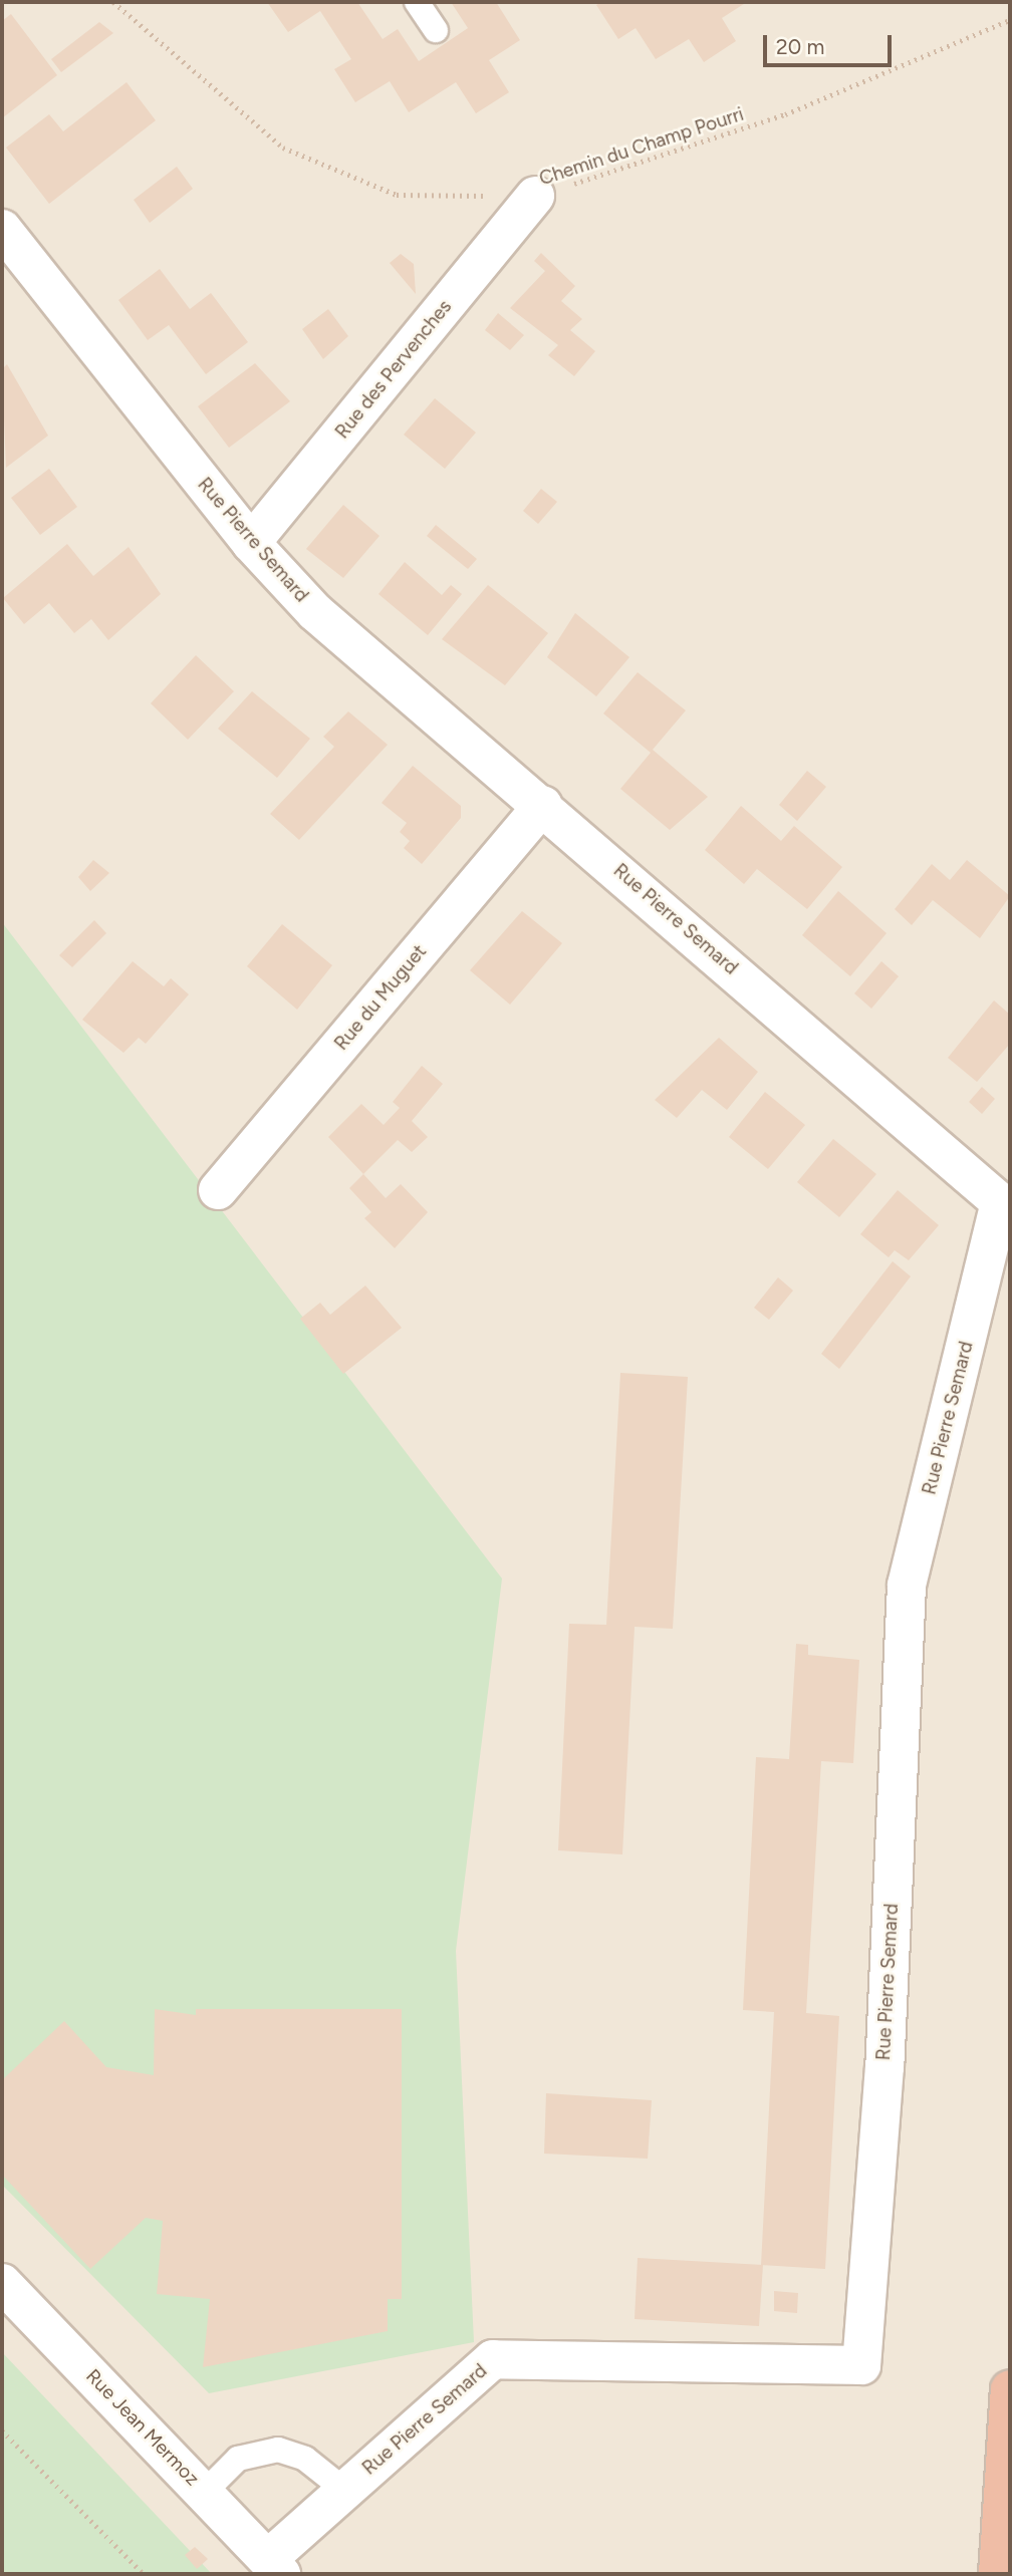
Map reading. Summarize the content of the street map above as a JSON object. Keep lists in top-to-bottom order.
{
  "streets": {
    "street": [
      "Rue des Pervenches",
      "Rue Pierre Semard",
      "Rue du Muguet",
      "Rue Jean Mermoz"
    ],
    "path": ["Chemin du Champ Pourri"]
  },
  "crossings": [
    ["Chemin du Champ Pourri", "Rue des Pervenches"],
    ["Rue des Pervenches", "Rue Pierre Semard"],
    ["Rue Pierre Semard", "Rue du Muguet"],
    ["Rue Pierre Semard", "Rue Jean Mermoz"]
  ],
  "scale_bar": "20 m"
}
